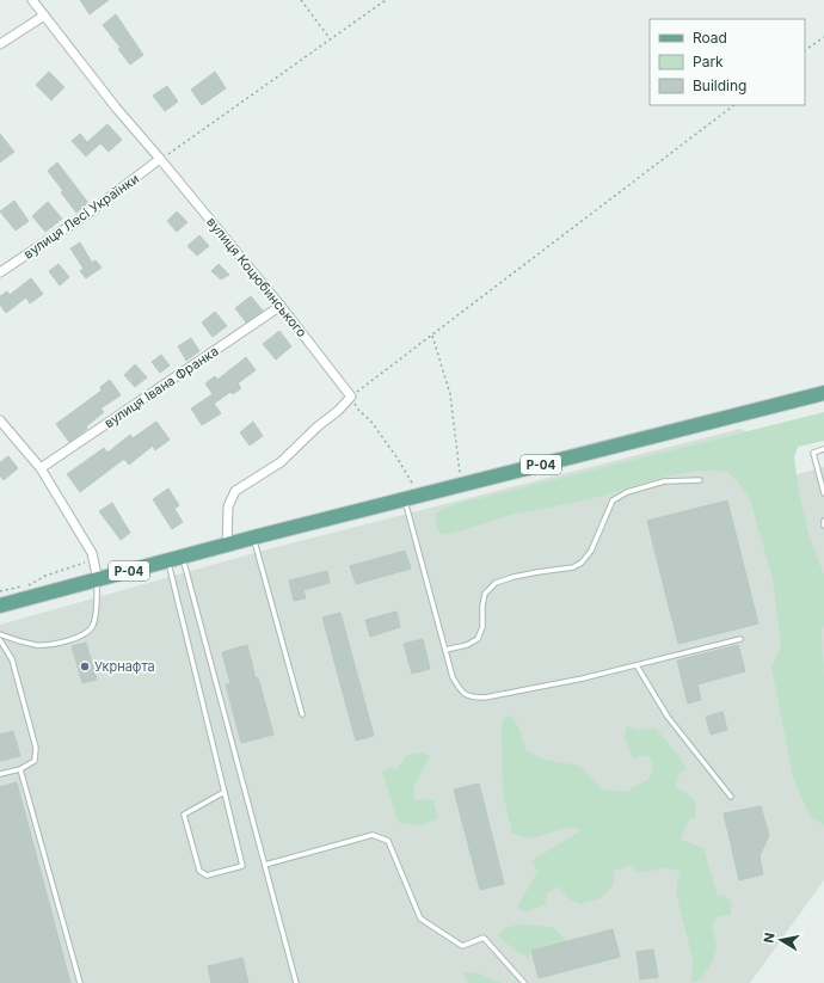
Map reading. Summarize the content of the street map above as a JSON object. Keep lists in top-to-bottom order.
{
  "streets": {
    "main road": ["Р-04"],
    "street": ["вулиця Лесі Українки", "вулиця Коцюбинського", "вулиця Івана Франка"]
  },
  "crossings": [
    ["вулиця Лесі Українки", "вулиця Коцюбинського"],
    ["вулиця Коцюбинського", "вулиця Івана Франка"]
  ],
  "places": ["Укрнафта"],
  "legend": ["Road", "Park", "Building"],
  "north": "left"
}
